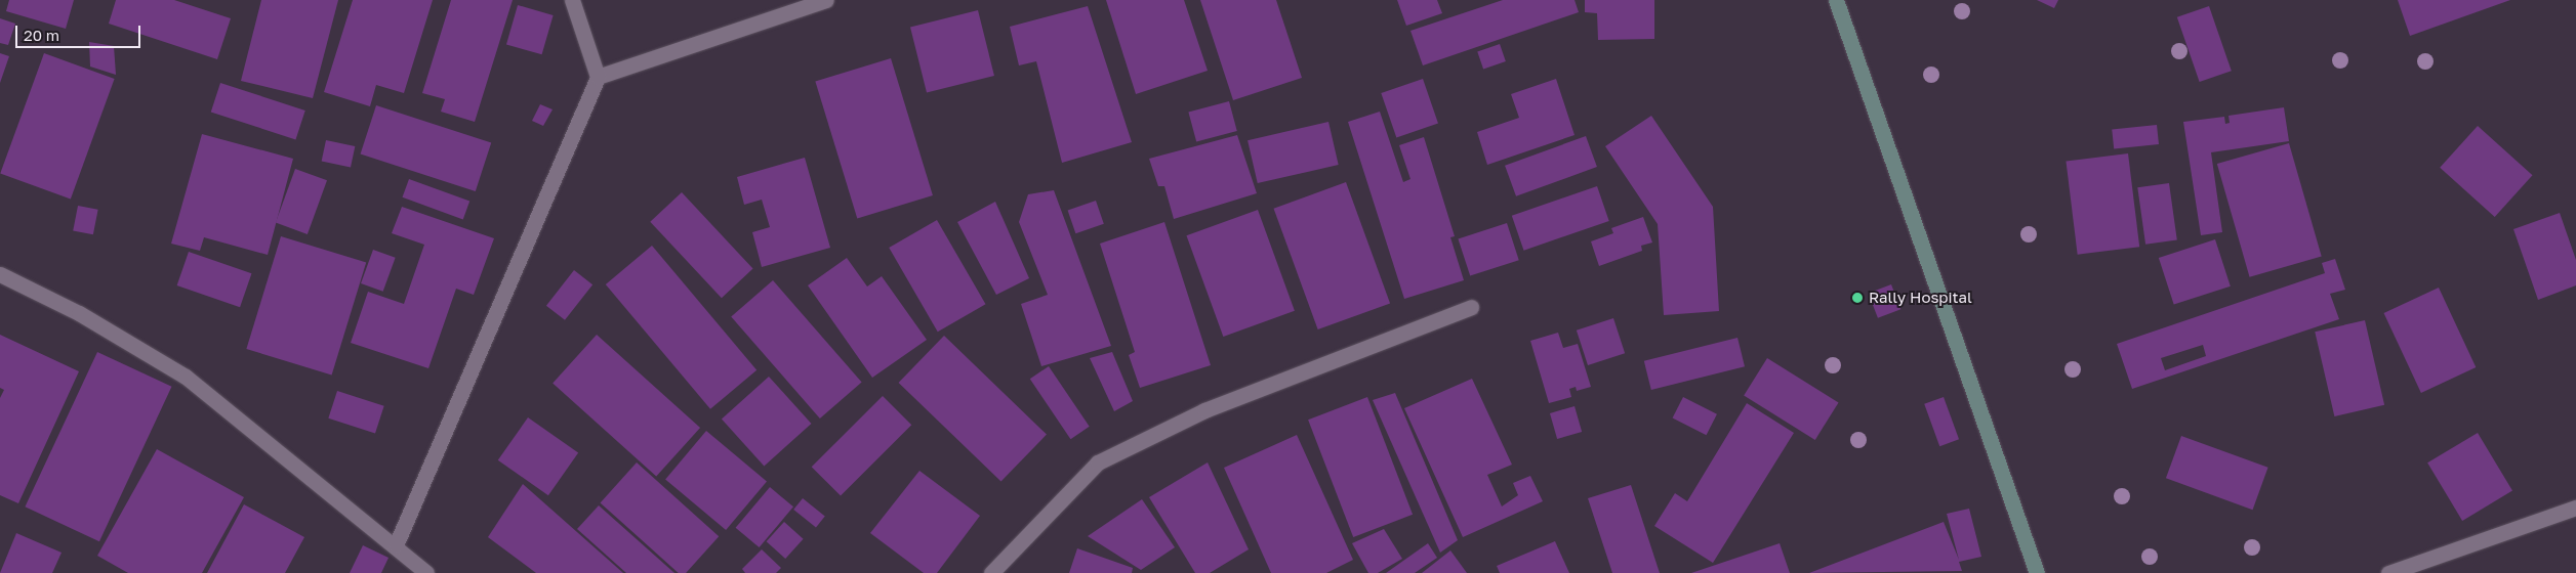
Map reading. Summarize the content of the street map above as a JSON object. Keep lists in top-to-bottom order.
{
  "places": ["Rally Hospital"],
  "scale_bar": "20 m"
}
